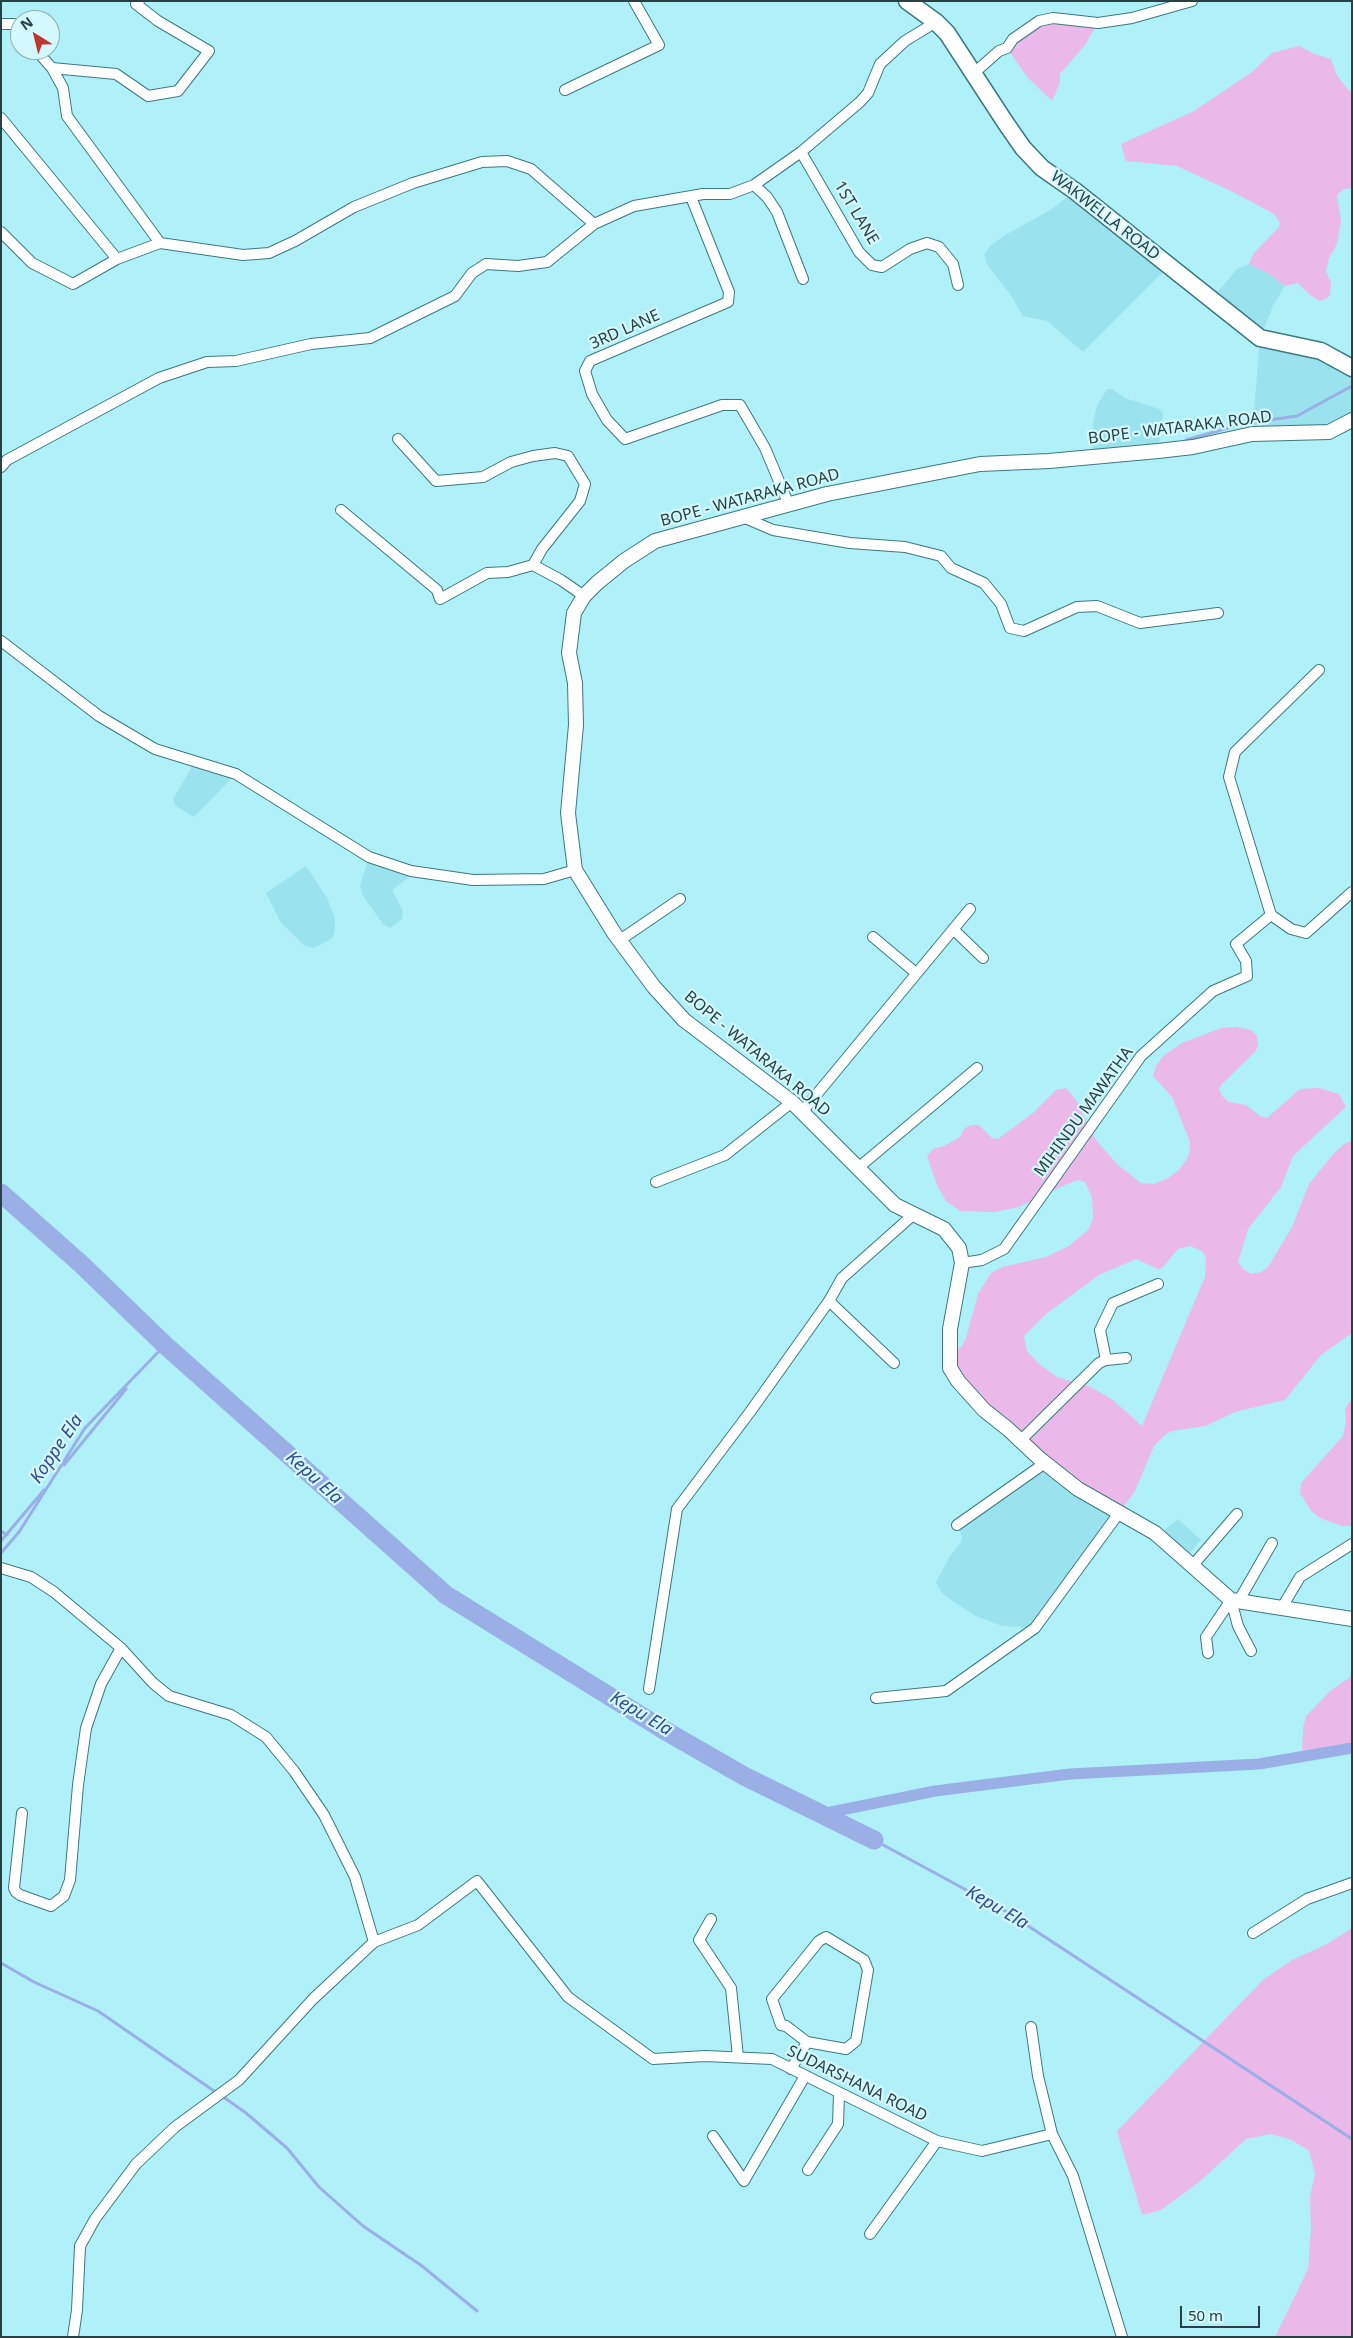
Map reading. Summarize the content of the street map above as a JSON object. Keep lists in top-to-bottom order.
{
  "streets": {
    "main road": ["WAKWELLA ROAD"],
    "street": [
      "1ST LANE",
      "3RD LANE",
      "BOPE - WATARAKA ROAD",
      "MIHINDU MAWATHA",
      "SUDARSHANA ROAD"
    ]
  },
  "crossings": [
    ["3RD LANE", "BOPE - WATARAKA ROAD"],
    ["BOPE - WATARAKA ROAD", "MIHINDU MAWATHA"]
  ],
  "water": ["Koppe Ela", "Kepu Ela"],
  "scale_bar": "50 m",
  "north": "top left"
}
